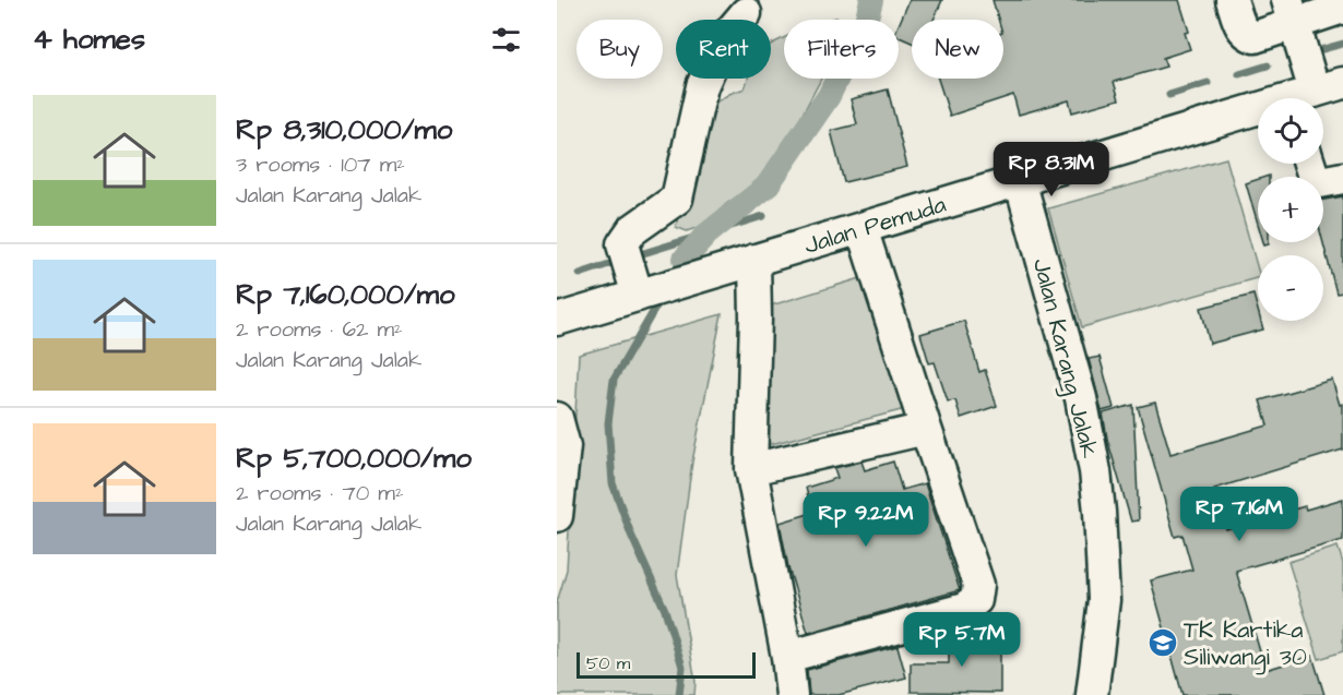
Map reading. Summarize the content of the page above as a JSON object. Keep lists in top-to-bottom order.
{
  "streets": {
    "street": ["Jalan Pemuda", "Jalan Karang Jalak"]
  },
  "crossings": [
    ["Jalan Pemuda", "Jalan Karang Jalak"]
  ],
  "places": {
    "school or university": ["TK Kartika Siliwangi 30"]
  },
  "scale_bar": "50 m",
  "page": {
    "heading": "4 homes",
    "chip": [
      "Buy",
      "Rent",
      "Filters",
      "New"
    ],
    "list": [
      {
        "name": "Rp 8,310,000/mo",
        "note": "3 rooms · 107 m² · Jalan Karang Jalak"
      },
      {
        "name": "Rp 7,160,000/mo",
        "note": "2 rooms · 62 m² · Jalan Karang Jalak"
      },
      {
        "name": "Rp 5,700,000/mo",
        "note": "2 rooms · 70 m² · Jalan Karang Jalak"
      }
    ],
    "map_buttons": ["+", "−"],
    "price": [
      "Rp 8.31M",
      "Rp 7.16M",
      "Rp 9.22M",
      "Rp 5.7M"
    ],
    "scale": "50 m"
  }
}
